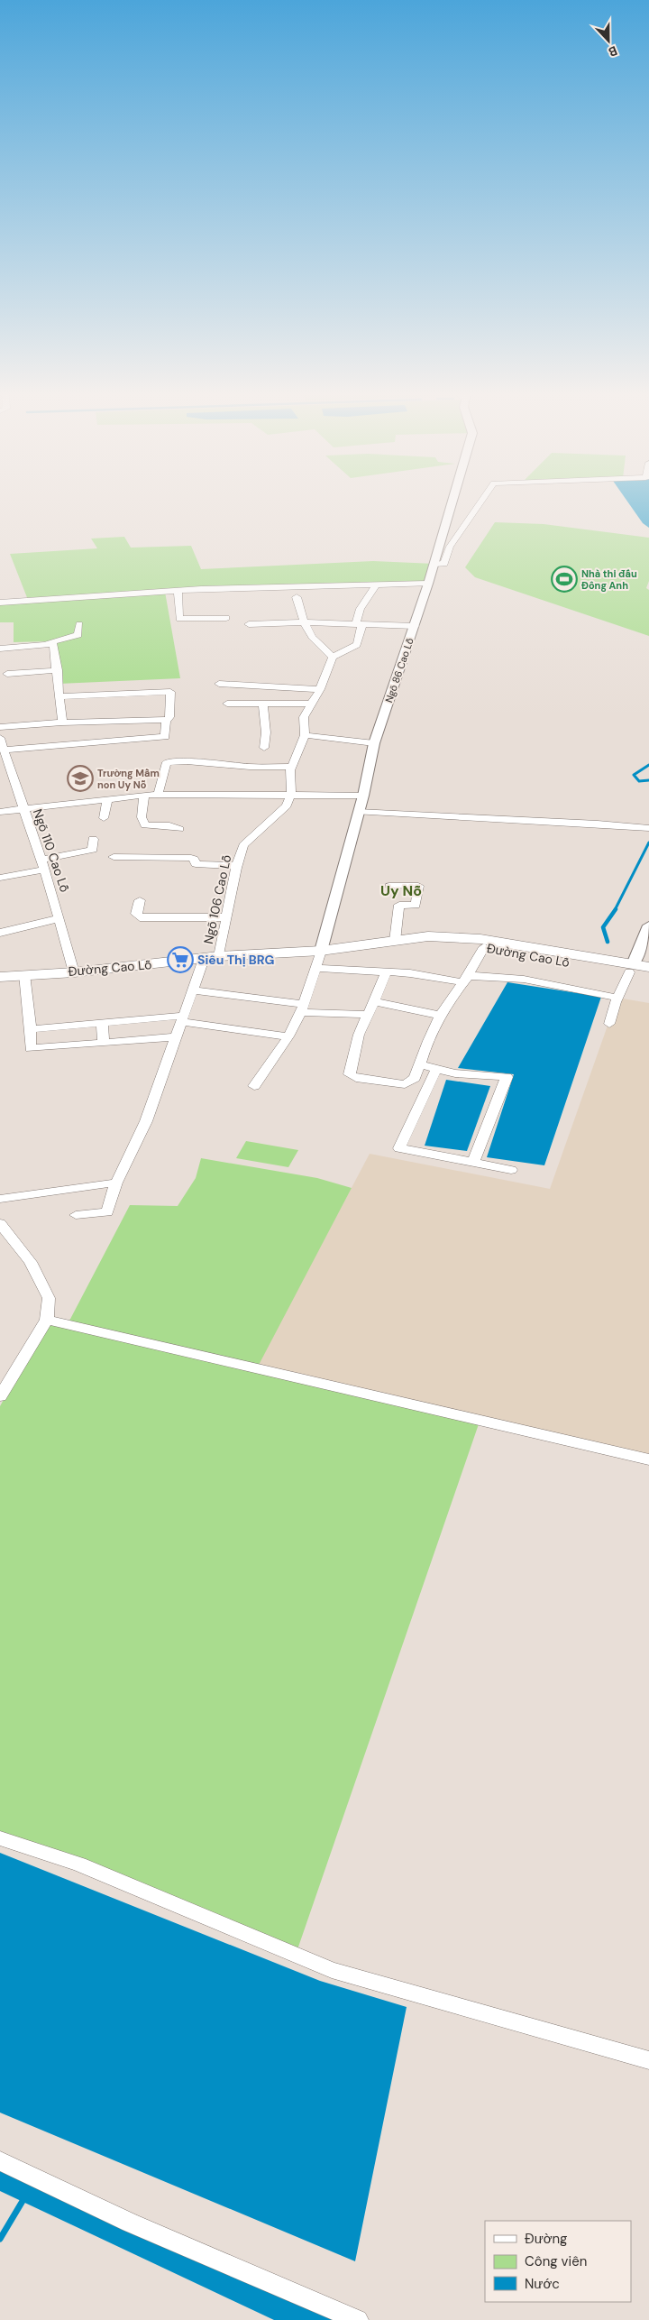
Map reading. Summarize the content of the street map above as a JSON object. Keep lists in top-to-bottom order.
{
  "streets": {
    "main road": ["Đường Cao Lỗ"],
    "street": ["Ngõ 86 Cao Lỗ", "Ngõ 110 Cao Lỗ", "Ngõ 106 Cao Lỗ"]
  },
  "crossings": [
    ["Ngõ 86 Cao Lỗ", "Đường Cao Lỗ"],
    ["Ngõ 110 Cao Lỗ", "Đường Cao Lỗ"],
    ["Ngõ 106 Cao Lỗ", "Đường Cao Lỗ"]
  ],
  "districts": ["Uy Nỗ"],
  "places": {
    "sports": ["Nhà thi đấu Đông Anh"],
    "school or university": ["Trường Mầm non Uy Nỗ"],
    "supermarket": ["Siêu Thị BRG"]
  },
  "legend": ["Đường", "Công viên", "Nước"],
  "north": "bottom"
}
